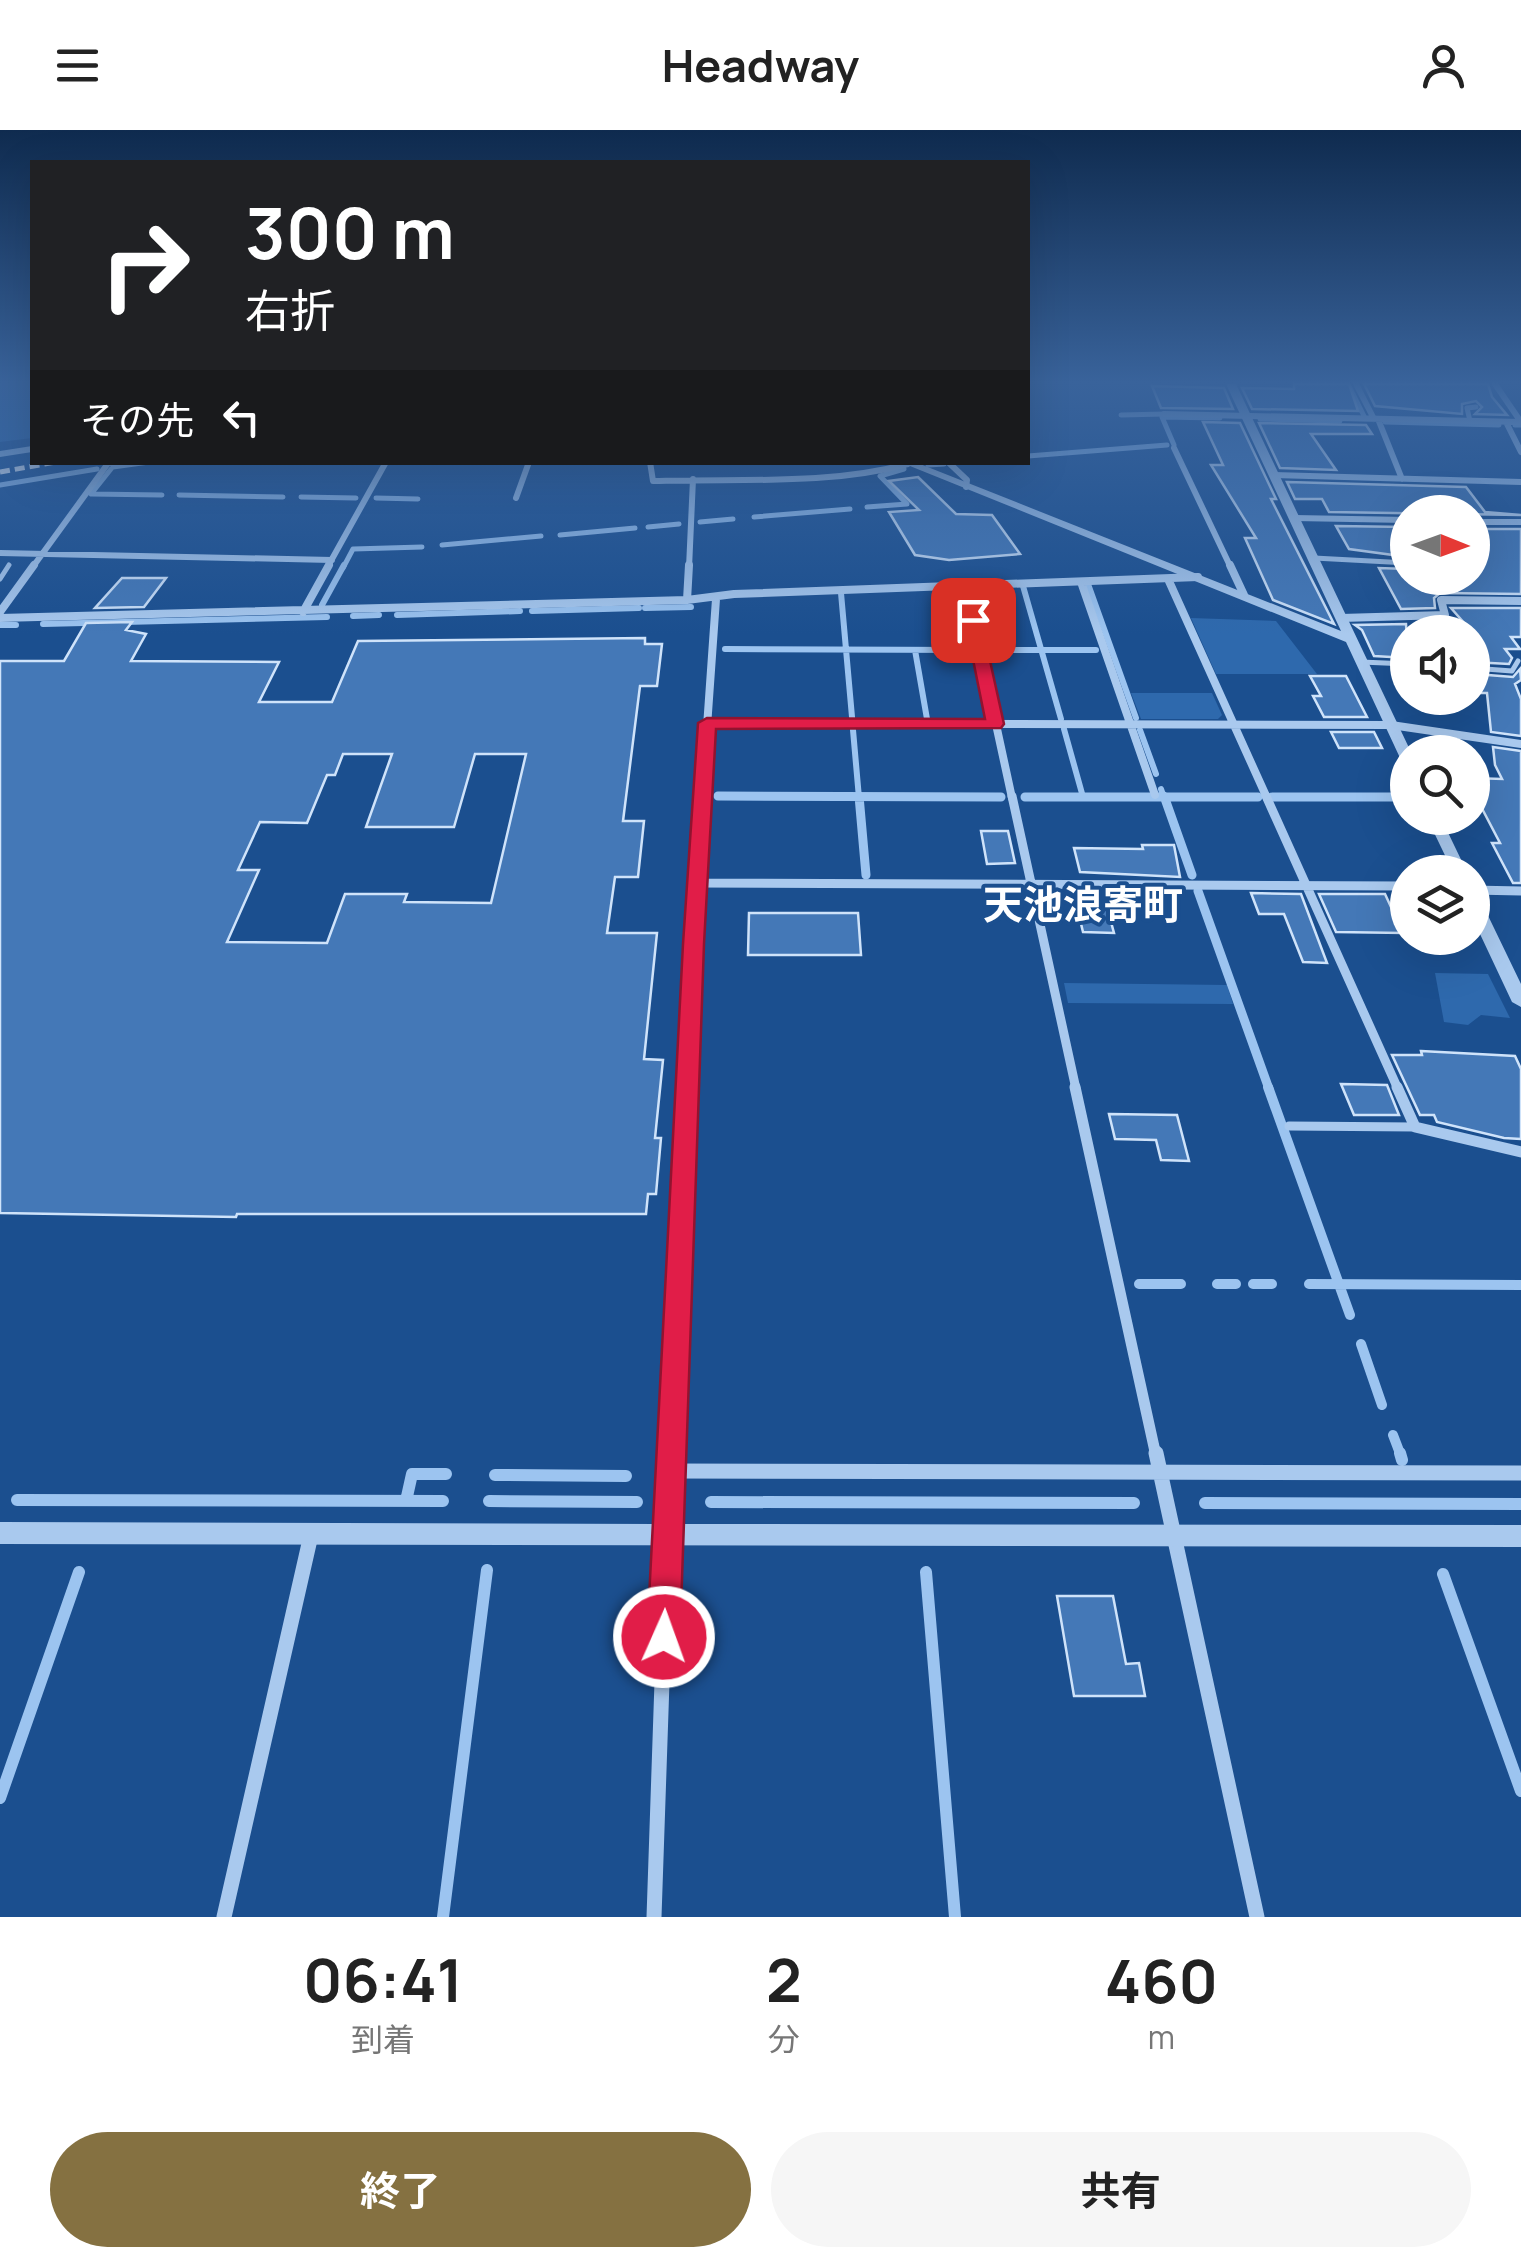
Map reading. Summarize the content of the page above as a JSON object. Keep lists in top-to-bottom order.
{
  "districts": ["天池浪寄町"],
  "north": "right",
  "page": {
    "header": "Headway",
    "turn": ["300 m", "右折"],
    "then": "その先",
    "eta": [
      "06:41",
      "到着",
      "2",
      "分",
      "460",
      "m"
    ],
    "buttons": ["終了", "共有"]
  }
}
